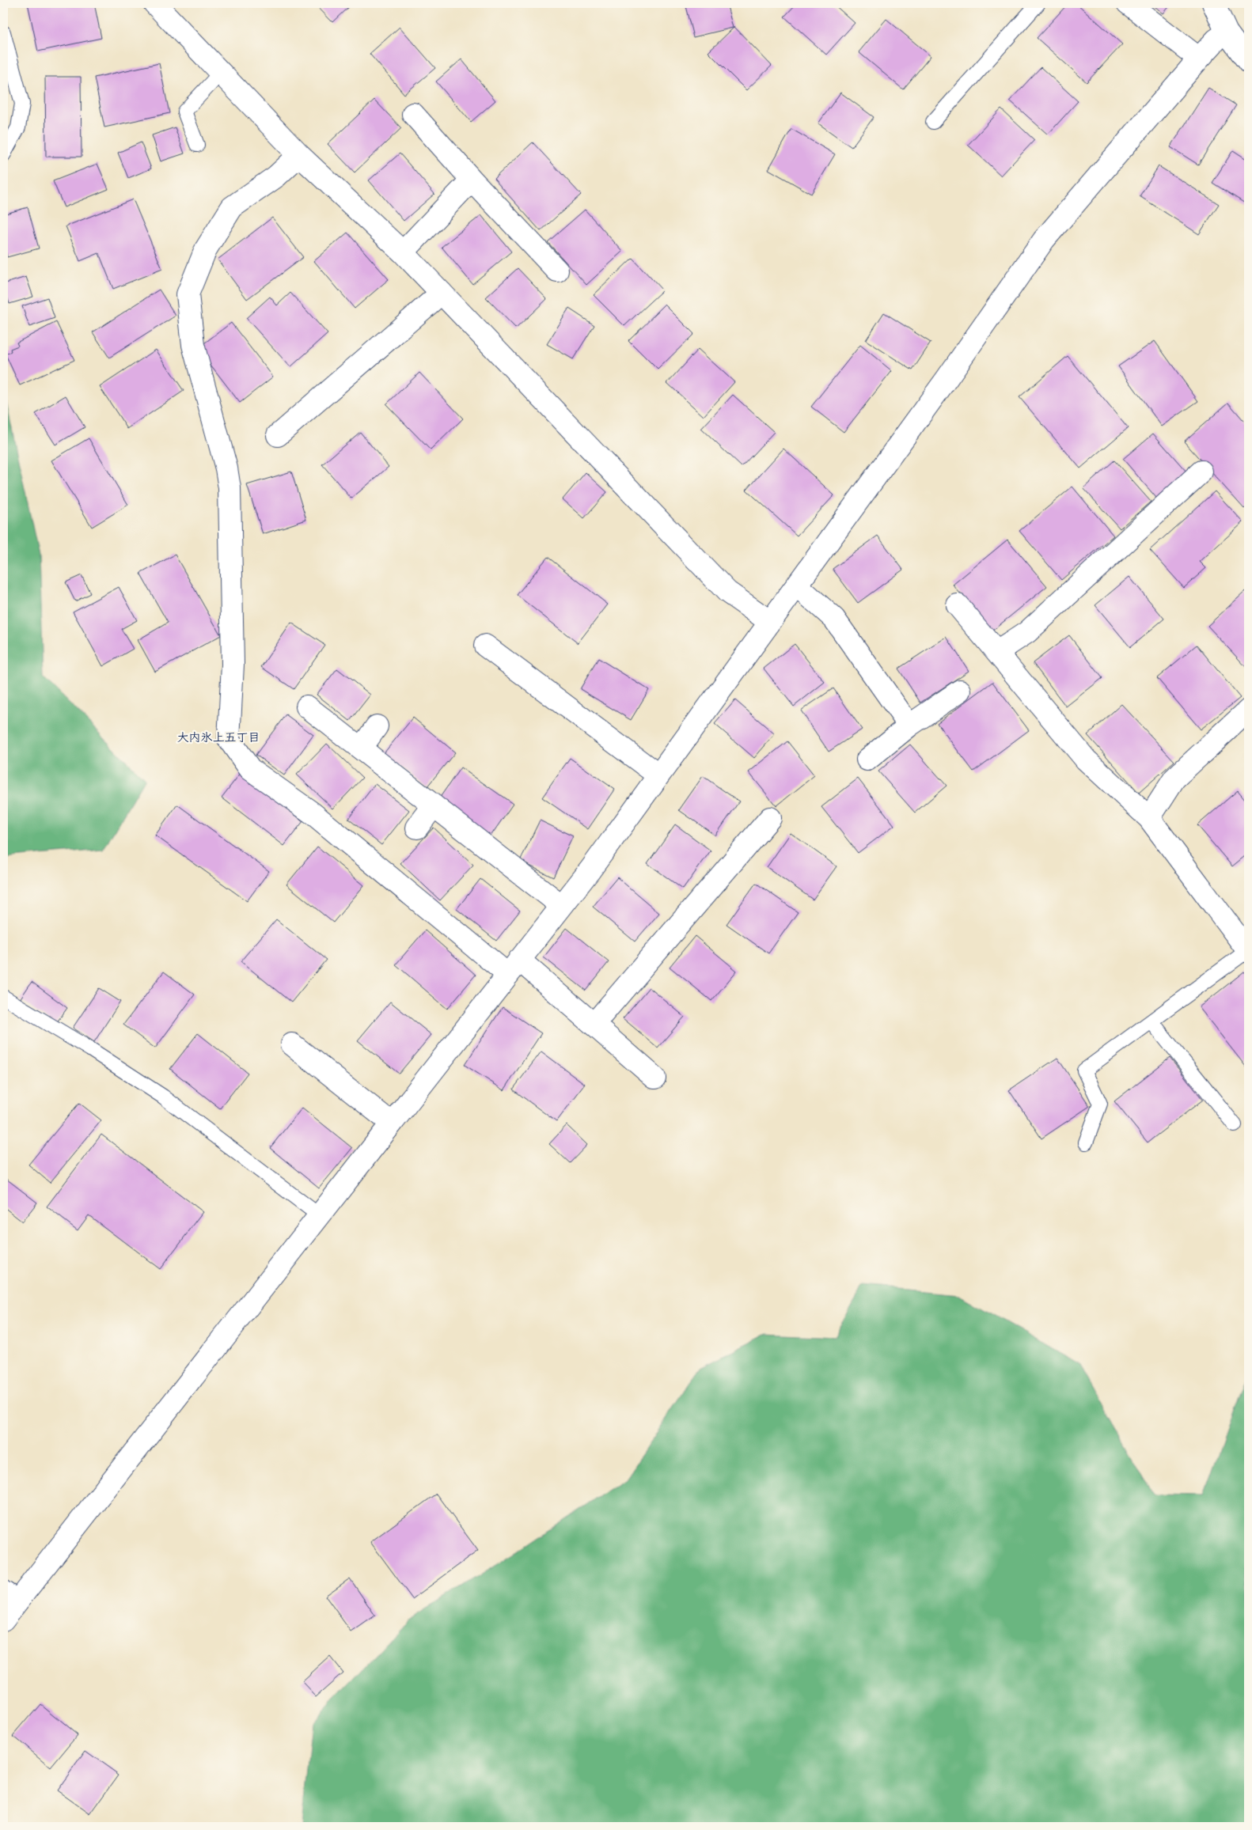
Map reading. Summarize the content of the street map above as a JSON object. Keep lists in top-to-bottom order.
{
  "districts": ["大内氷上五丁目"]
}
